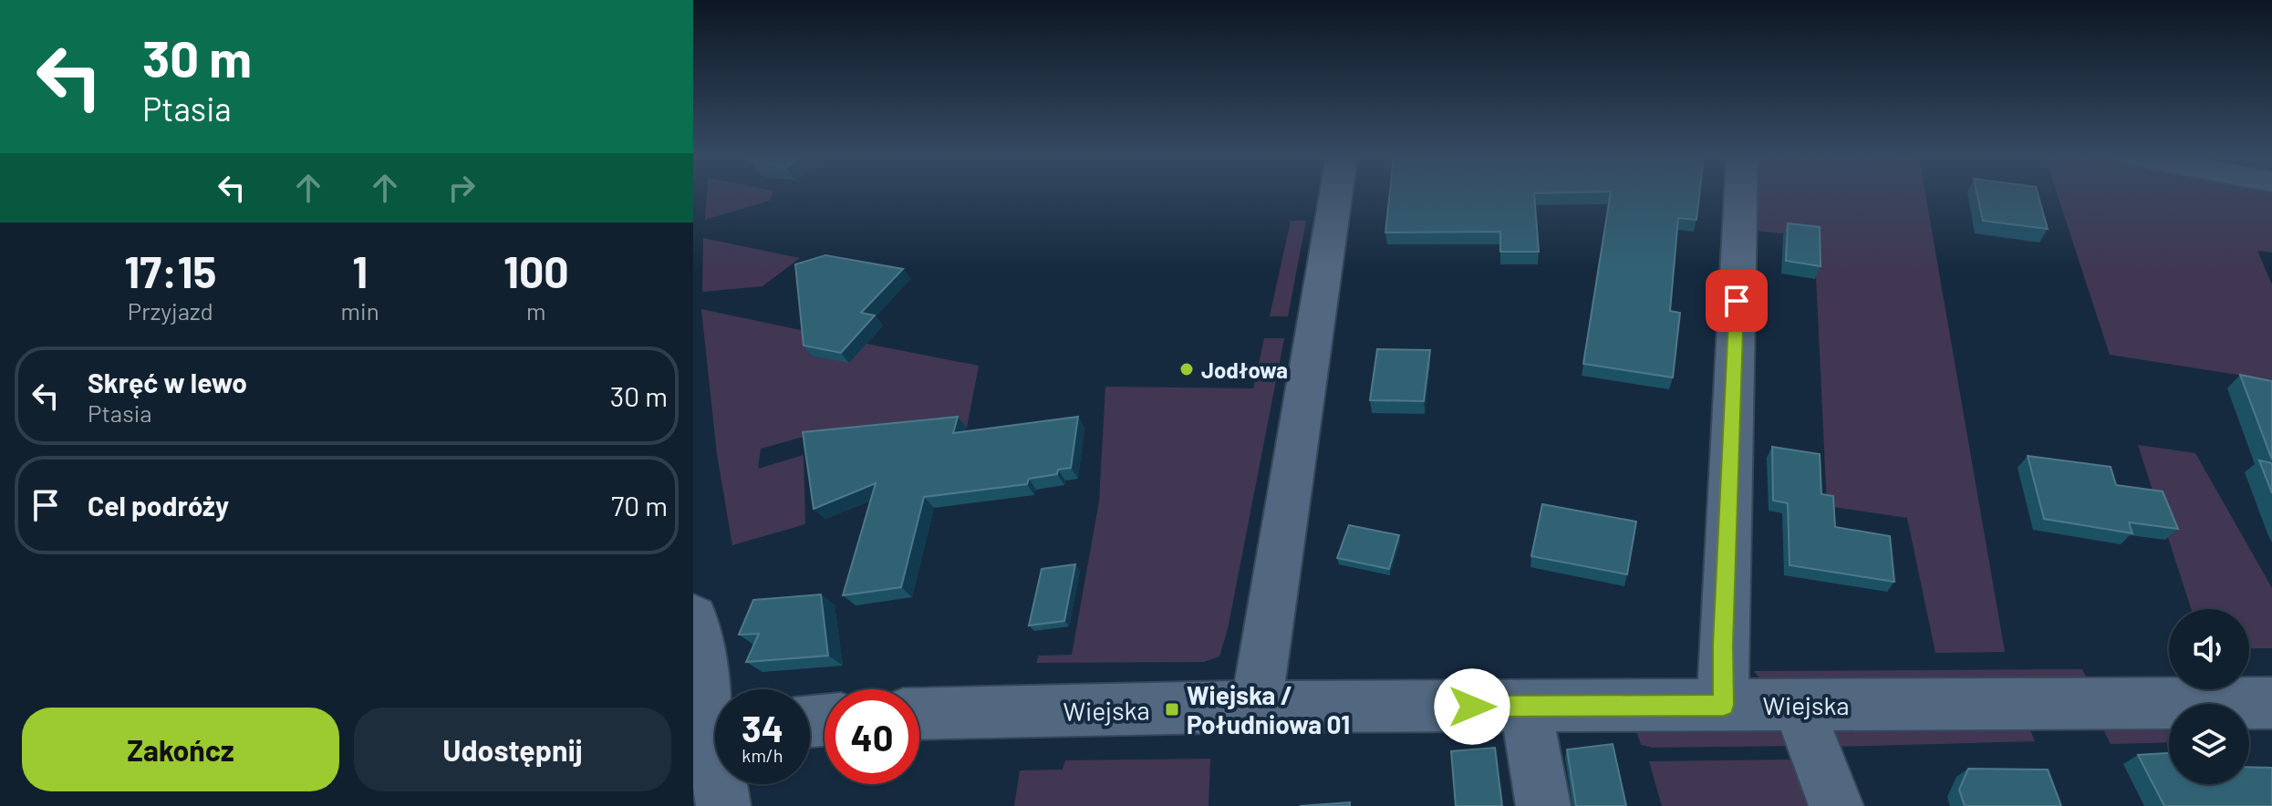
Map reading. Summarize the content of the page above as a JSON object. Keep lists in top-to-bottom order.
{
  "streets": {
    "street": ["Wiejska"]
  },
  "places": {
    "other": ["Jodłowa"],
    "transit": ["Wiejska / Południowa 01"]
  },
  "page": {
    "turn": ["30 m", "Ptasia"],
    "eta": [
      "17:15",
      "Przyjazd",
      "1",
      "min",
      "100",
      "m"
    ],
    "list": [
      {
        "name": "Skręć w lewo",
        "note": "Ptasia",
        "value": "30 m"
      },
      {
        "name": "Cel podróży",
        "value": "70 m"
      }
    ],
    "speed": "34 km/h",
    "limit": "40",
    "buttons": ["Zakończ", "Udostępnij"]
  }
}
